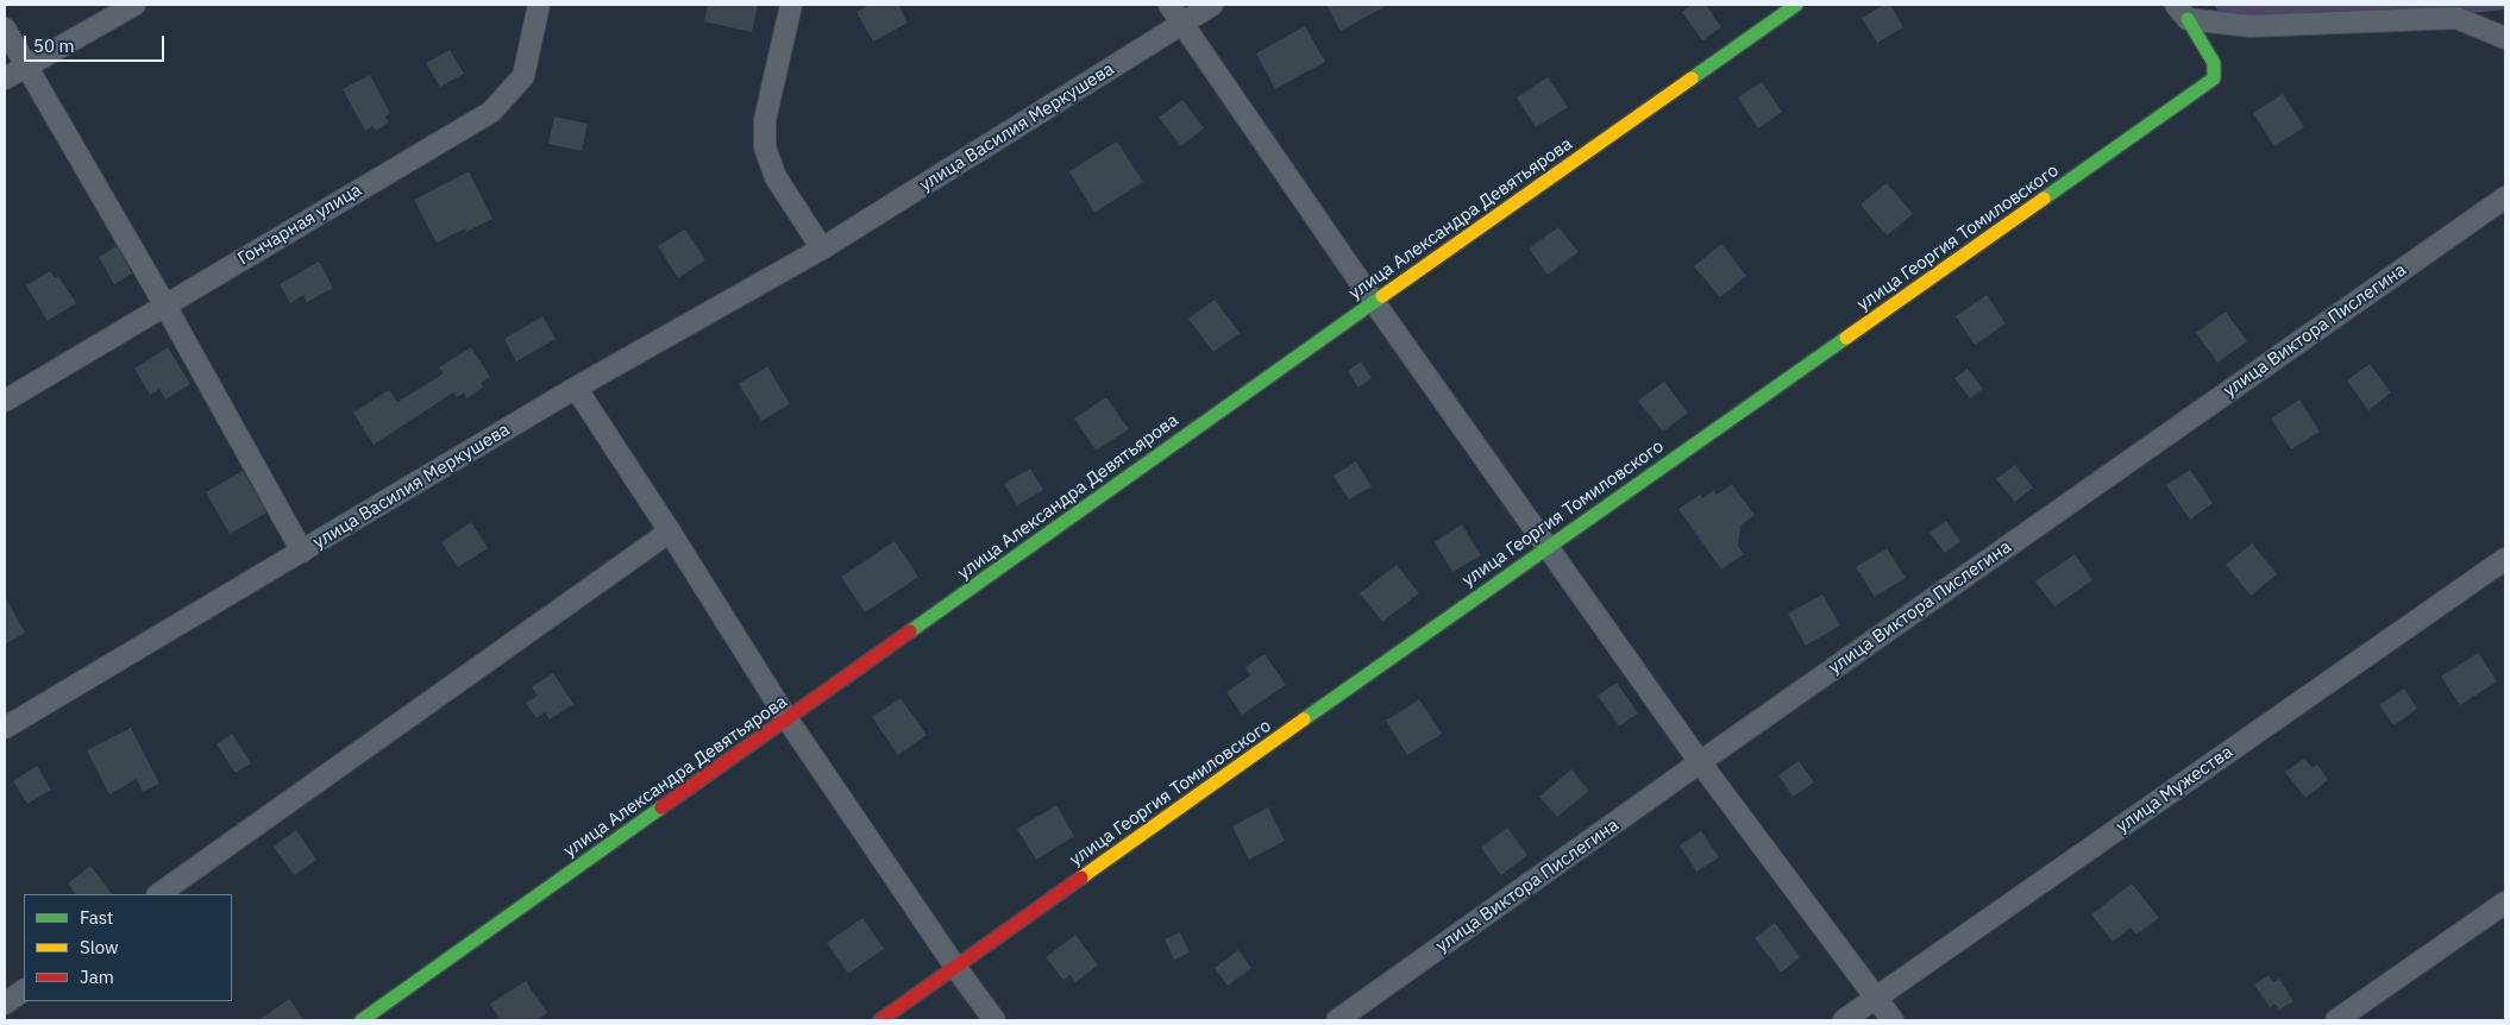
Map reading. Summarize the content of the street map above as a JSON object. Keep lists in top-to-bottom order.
{
  "streets": {
    "street": [
      "улица Василия Меркушева",
      "улица Александра Девятьярова",
      "Гончарная улица",
      "улица Георгия Томиловского",
      "улица Виктора Пислегина",
      "улица Мужества"
    ]
  },
  "legend": ["Fast", "Slow", "Jam"],
  "scale_bar": "50 m"
}
